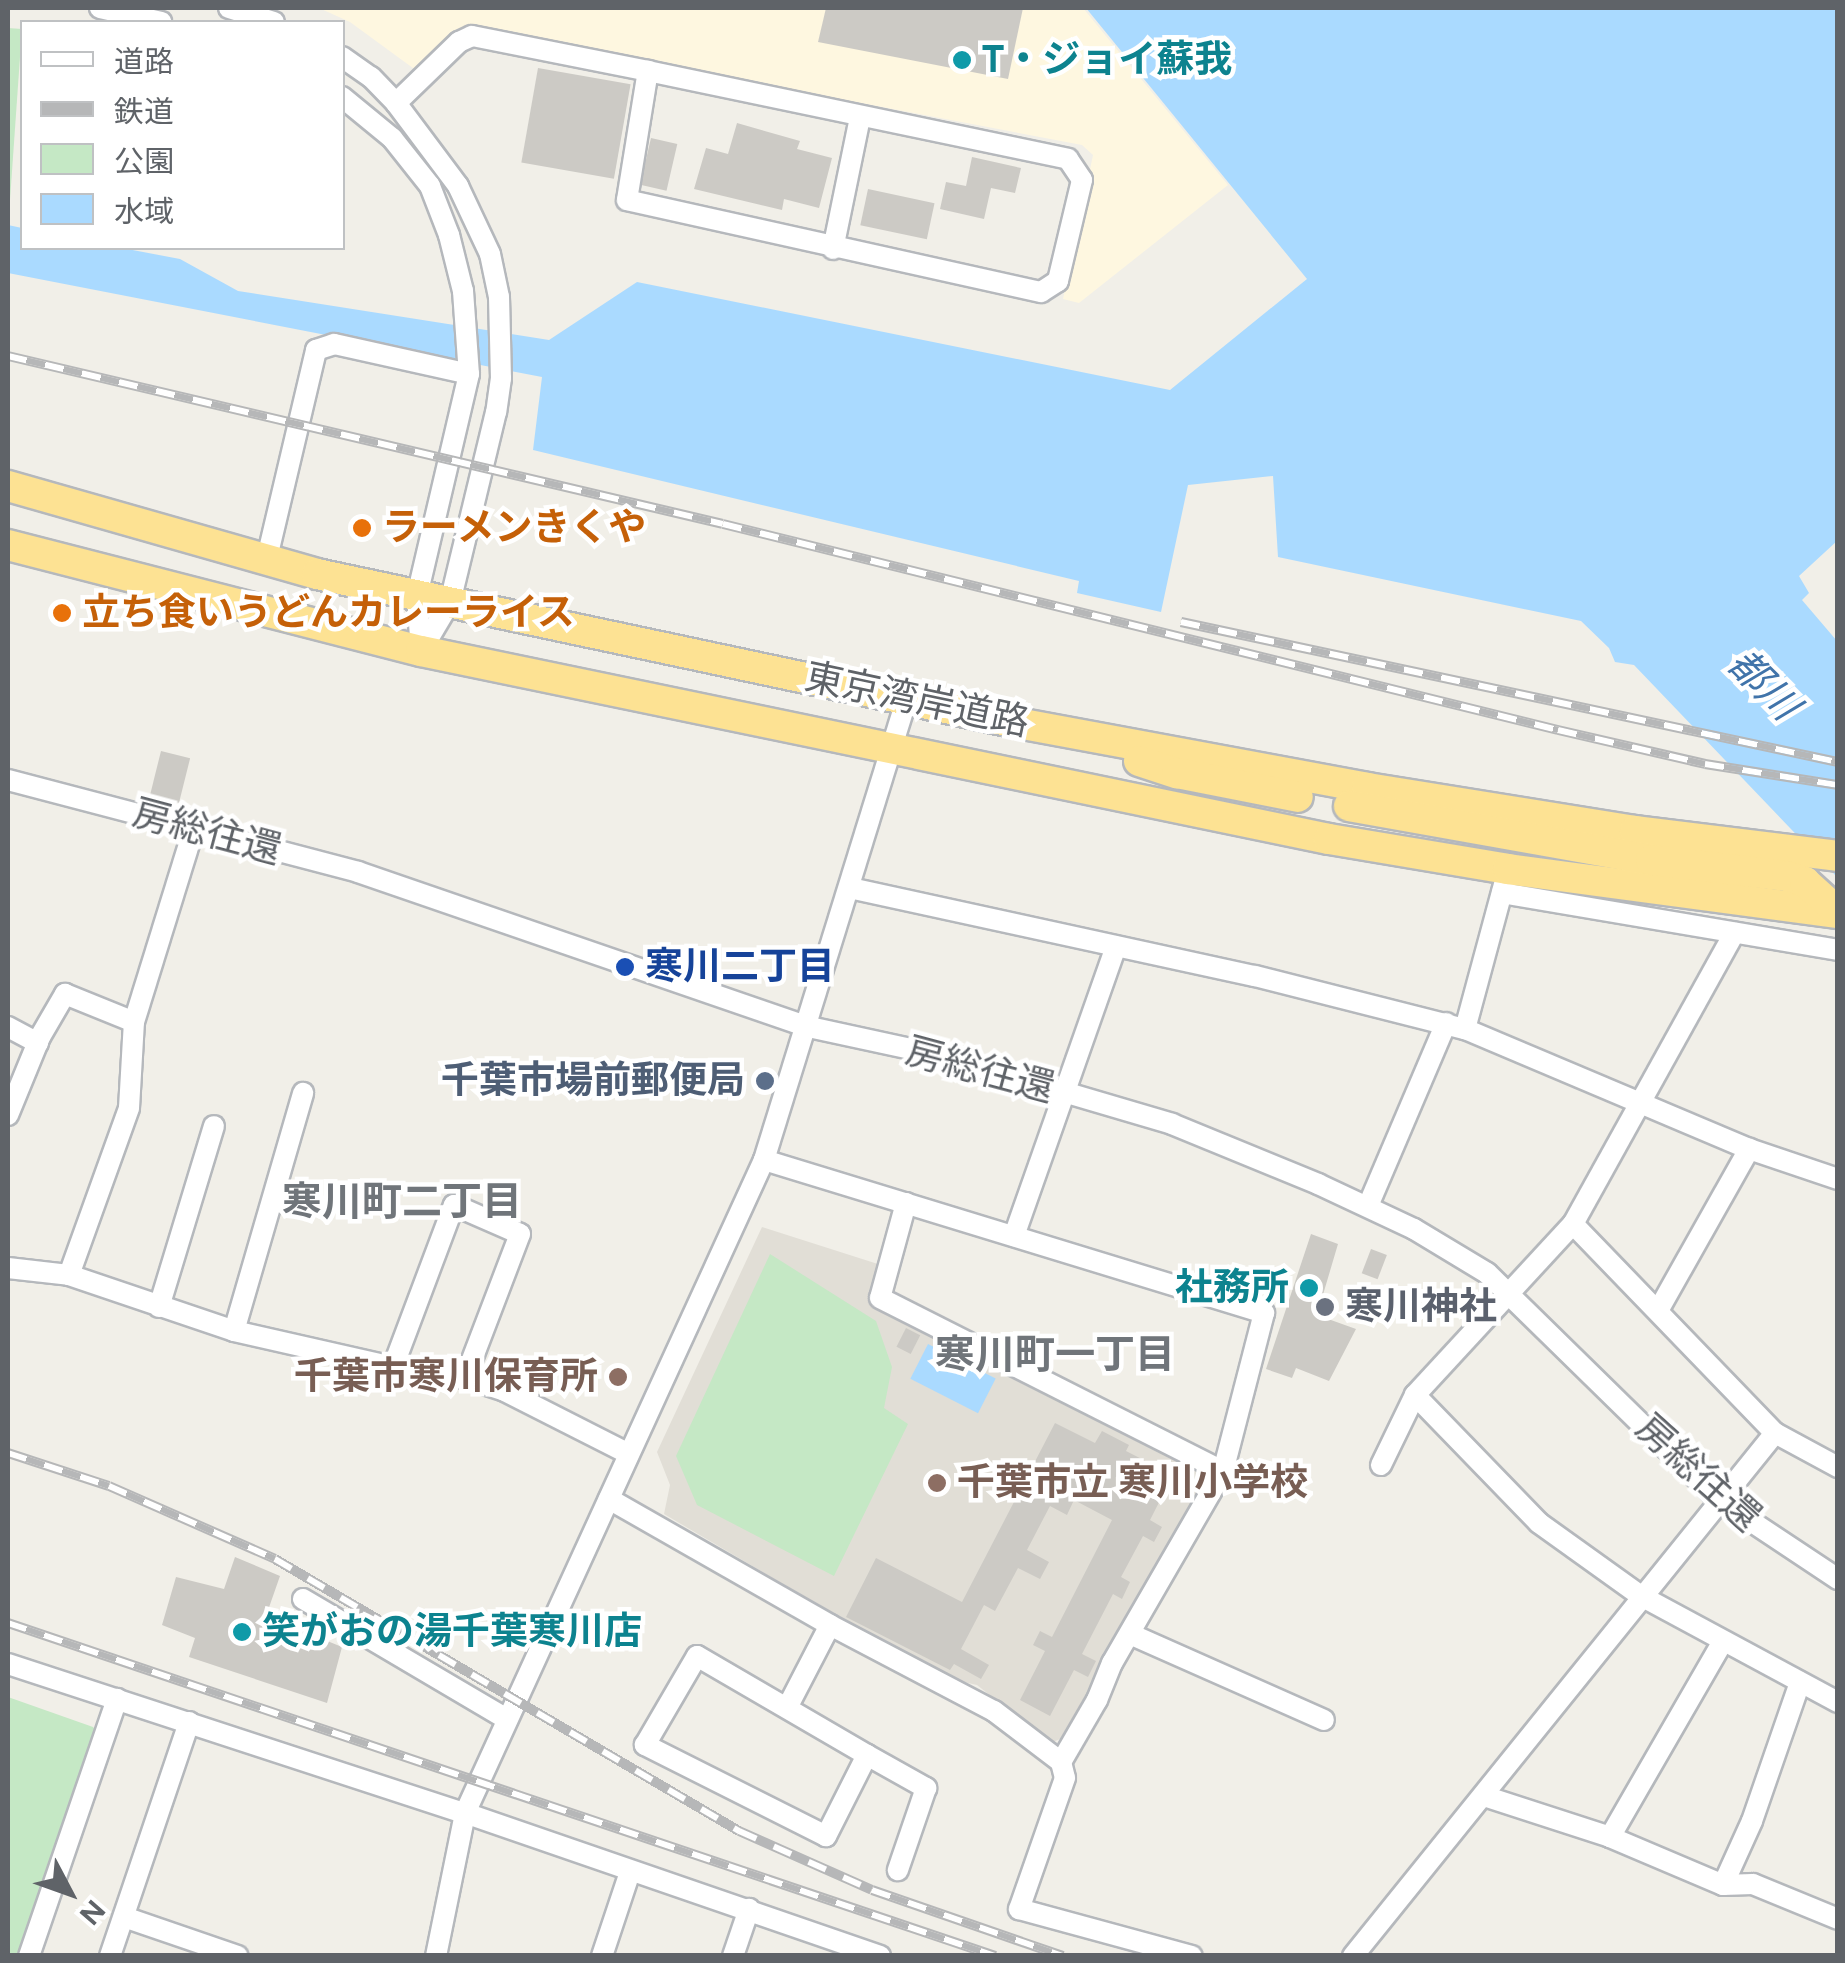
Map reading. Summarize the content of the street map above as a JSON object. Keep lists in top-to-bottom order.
{
  "streets": {
    "highway": ["東京湾岸道路"],
    "street": ["房総往還"]
  },
  "districts": ["寒川町二丁目", "寒川町一丁目"],
  "water": ["都川"],
  "places": [
    "T・ジョイ蘇我",
    "ラーメンきくや",
    "立ち食いうどんカレーライス",
    "寒川二丁目",
    "千葉市場前郵便局",
    "社務所",
    "寒川神社",
    "千葉市寒川保育所",
    "千葉市立 寒川小学校",
    "笑がおの湯千葉寒川店"
  ],
  "legend": [
    "道路",
    "鉄道",
    "公園",
    "水域"
  ],
  "north": "bottom right"
}
